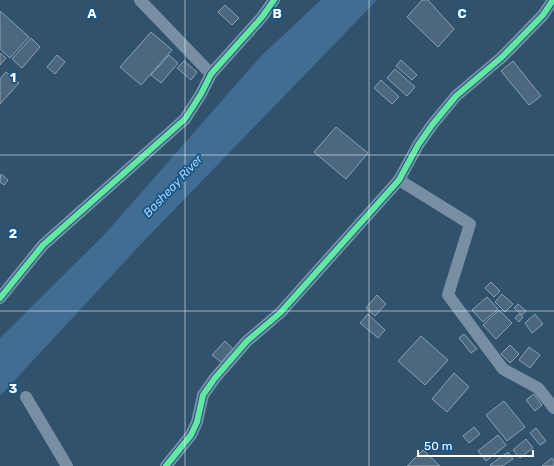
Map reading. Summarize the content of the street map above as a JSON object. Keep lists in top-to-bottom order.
{
  "water": ["Basheay River"],
  "scale_bar": "50 m",
  "grid": {
    "columns": ["A", "B", "C"],
    "rows": ["1", "2", "3"]
  }
}
